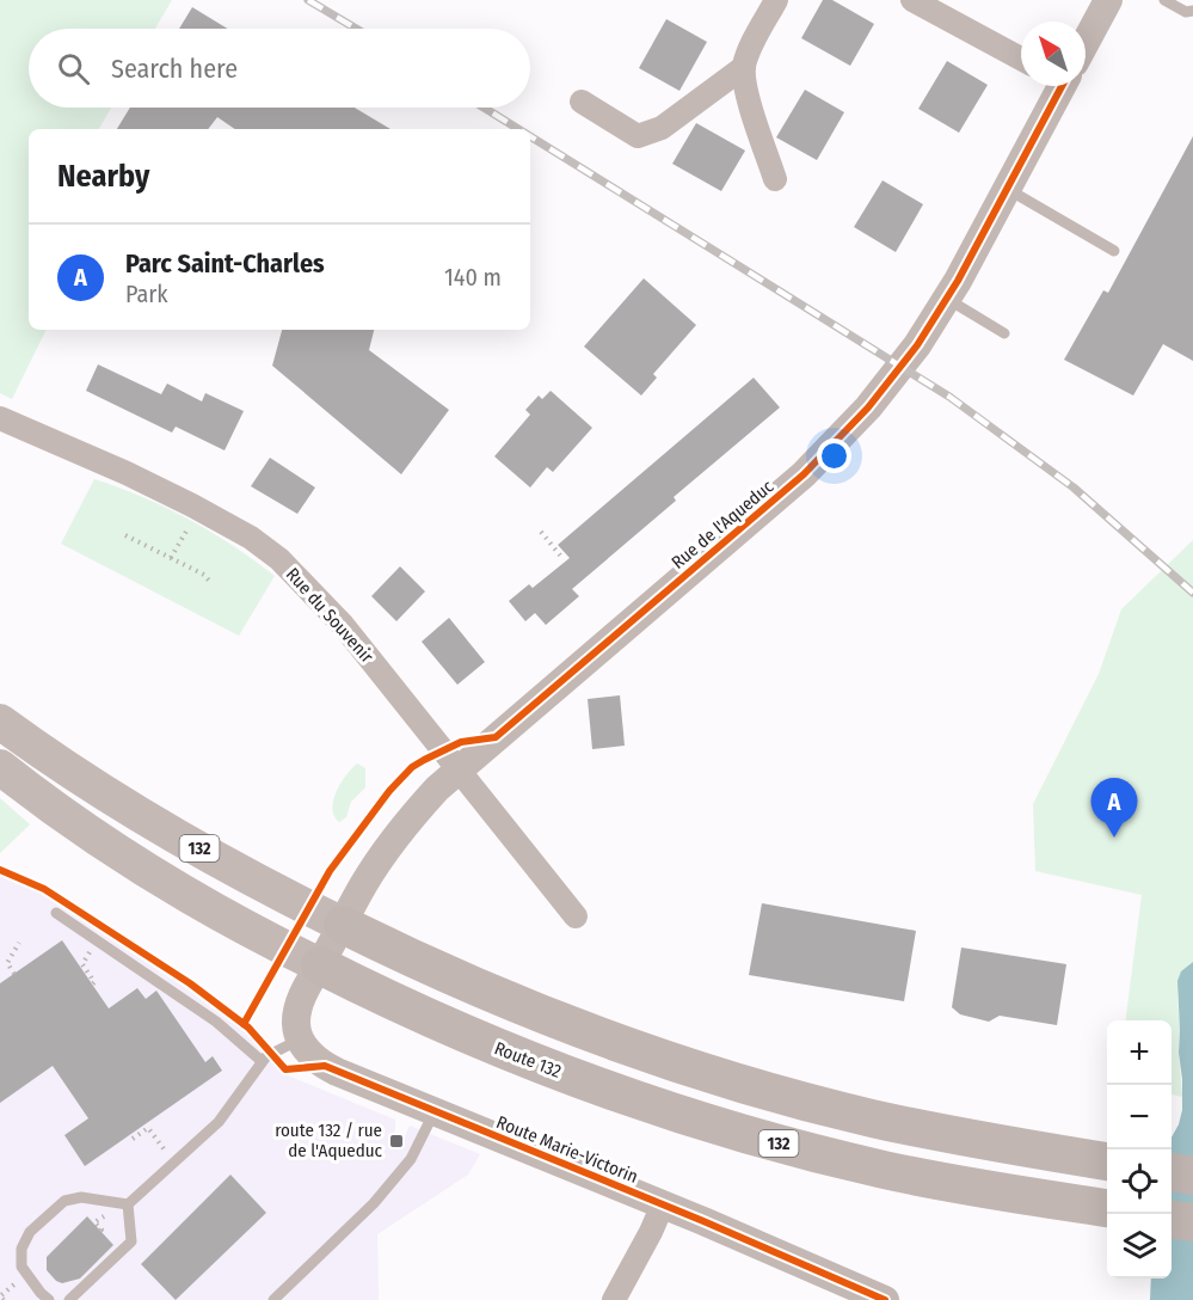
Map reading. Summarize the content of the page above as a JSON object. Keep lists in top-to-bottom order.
{
  "streets": {
    "highway": ["132", "Route 132"],
    "street": ["Rue de l'Aqueduc", "Rue du Souvenir", "Route Marie-Victorin"]
  },
  "crossings": [
    ["Rue de l'Aqueduc", "Rue du Souvenir"],
    ["Rue de l'Aqueduc", "132"]
  ],
  "places": {
    "transit": ["route 132 / rue de l'Aqueduc"]
  },
  "north": "top left",
  "page": {
    "search": "Search here",
    "heading": "Nearby",
    "list": [
      {
        "mark": "A",
        "name": "Parc Saint-Charles",
        "note": "Park",
        "value": "140 m"
      }
    ],
    "pins": "A",
    "map_buttons": ["+", "−"]
  }
}
